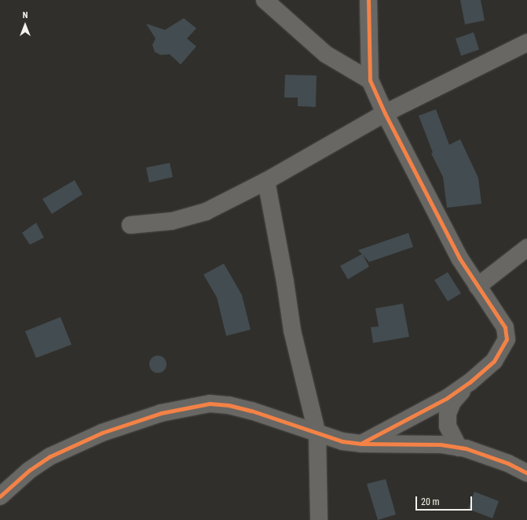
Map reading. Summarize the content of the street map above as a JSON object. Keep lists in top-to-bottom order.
{
  "scale_bar": "20 m",
  "north": "top"
}
